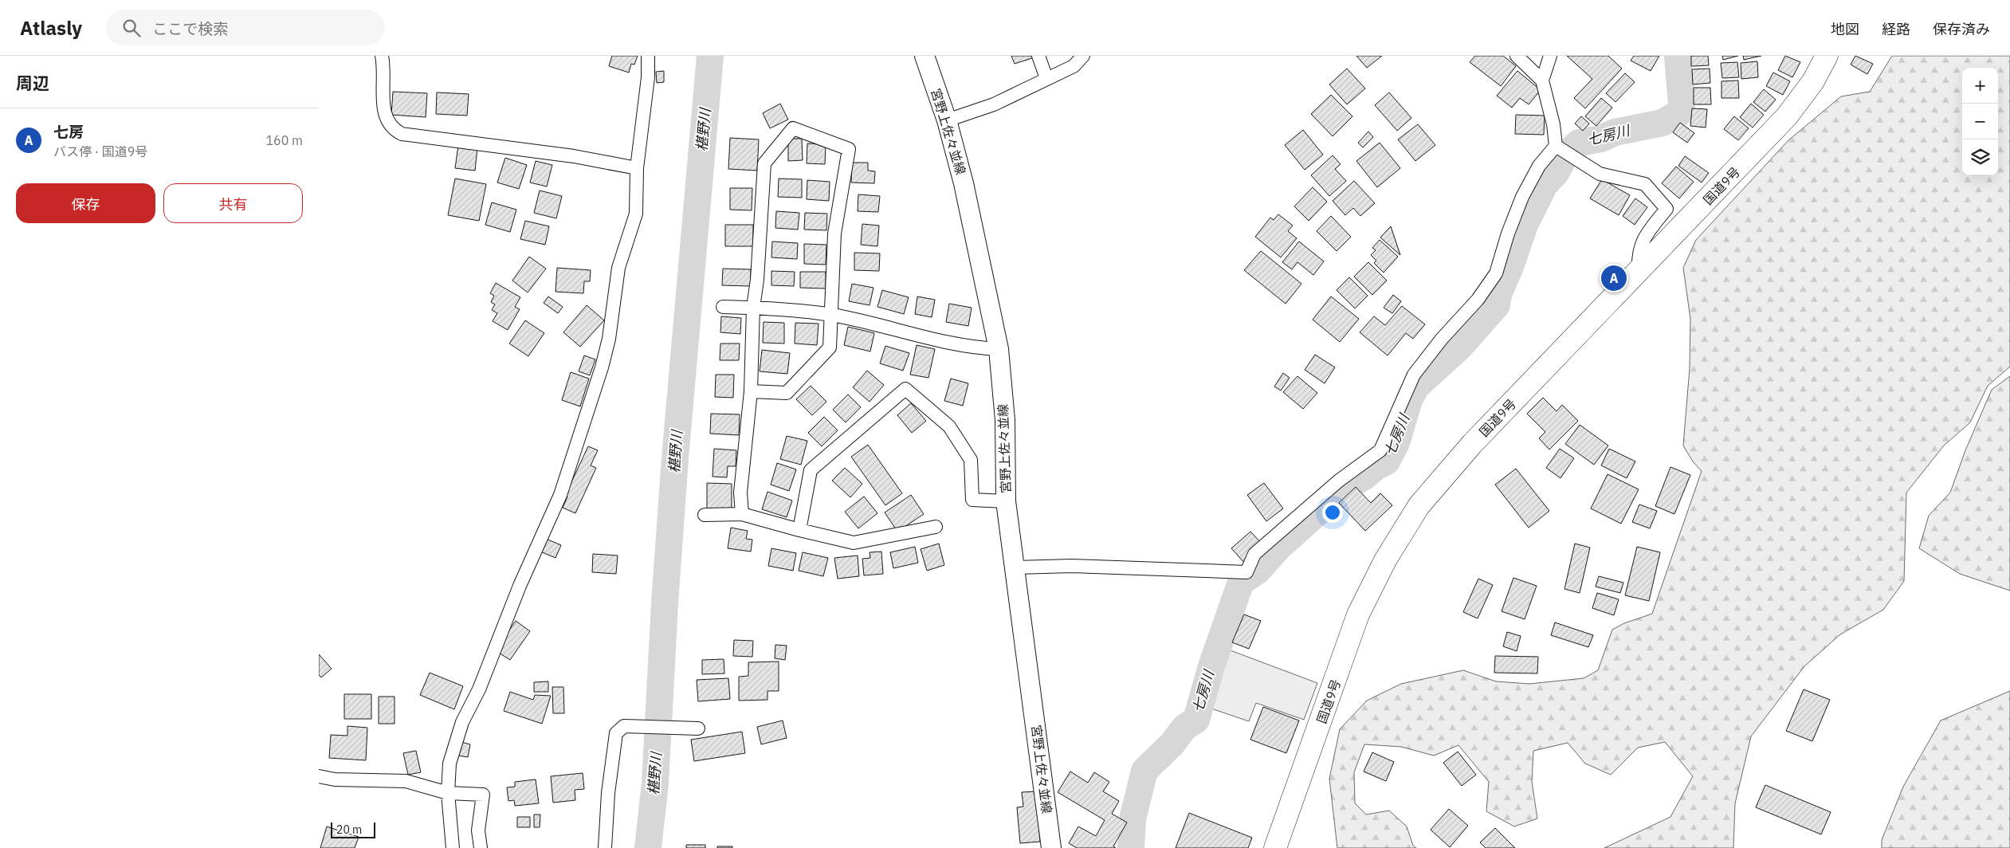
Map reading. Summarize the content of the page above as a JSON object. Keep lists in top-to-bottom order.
{
  "streets": {
    "highway": ["国道9号"],
    "main road": ["宮野上佐々並線"]
  },
  "water": ["椹野川", "七房川"],
  "scale_bar": "20 m",
  "page": {
    "header": "Atlasly",
    "search": "ここで検索",
    "nav": ["地図", "経路", "保存済み"],
    "heading": "周辺",
    "map_buttons": ["+", "−"],
    "list": [
      {
        "mark": "A",
        "name": "七房",
        "note": "バス停 · 国道9号",
        "value": "160 m"
      }
    ],
    "buttons": ["保存", "共有"],
    "pins": "A",
    "scale": "20 m"
  }
}
